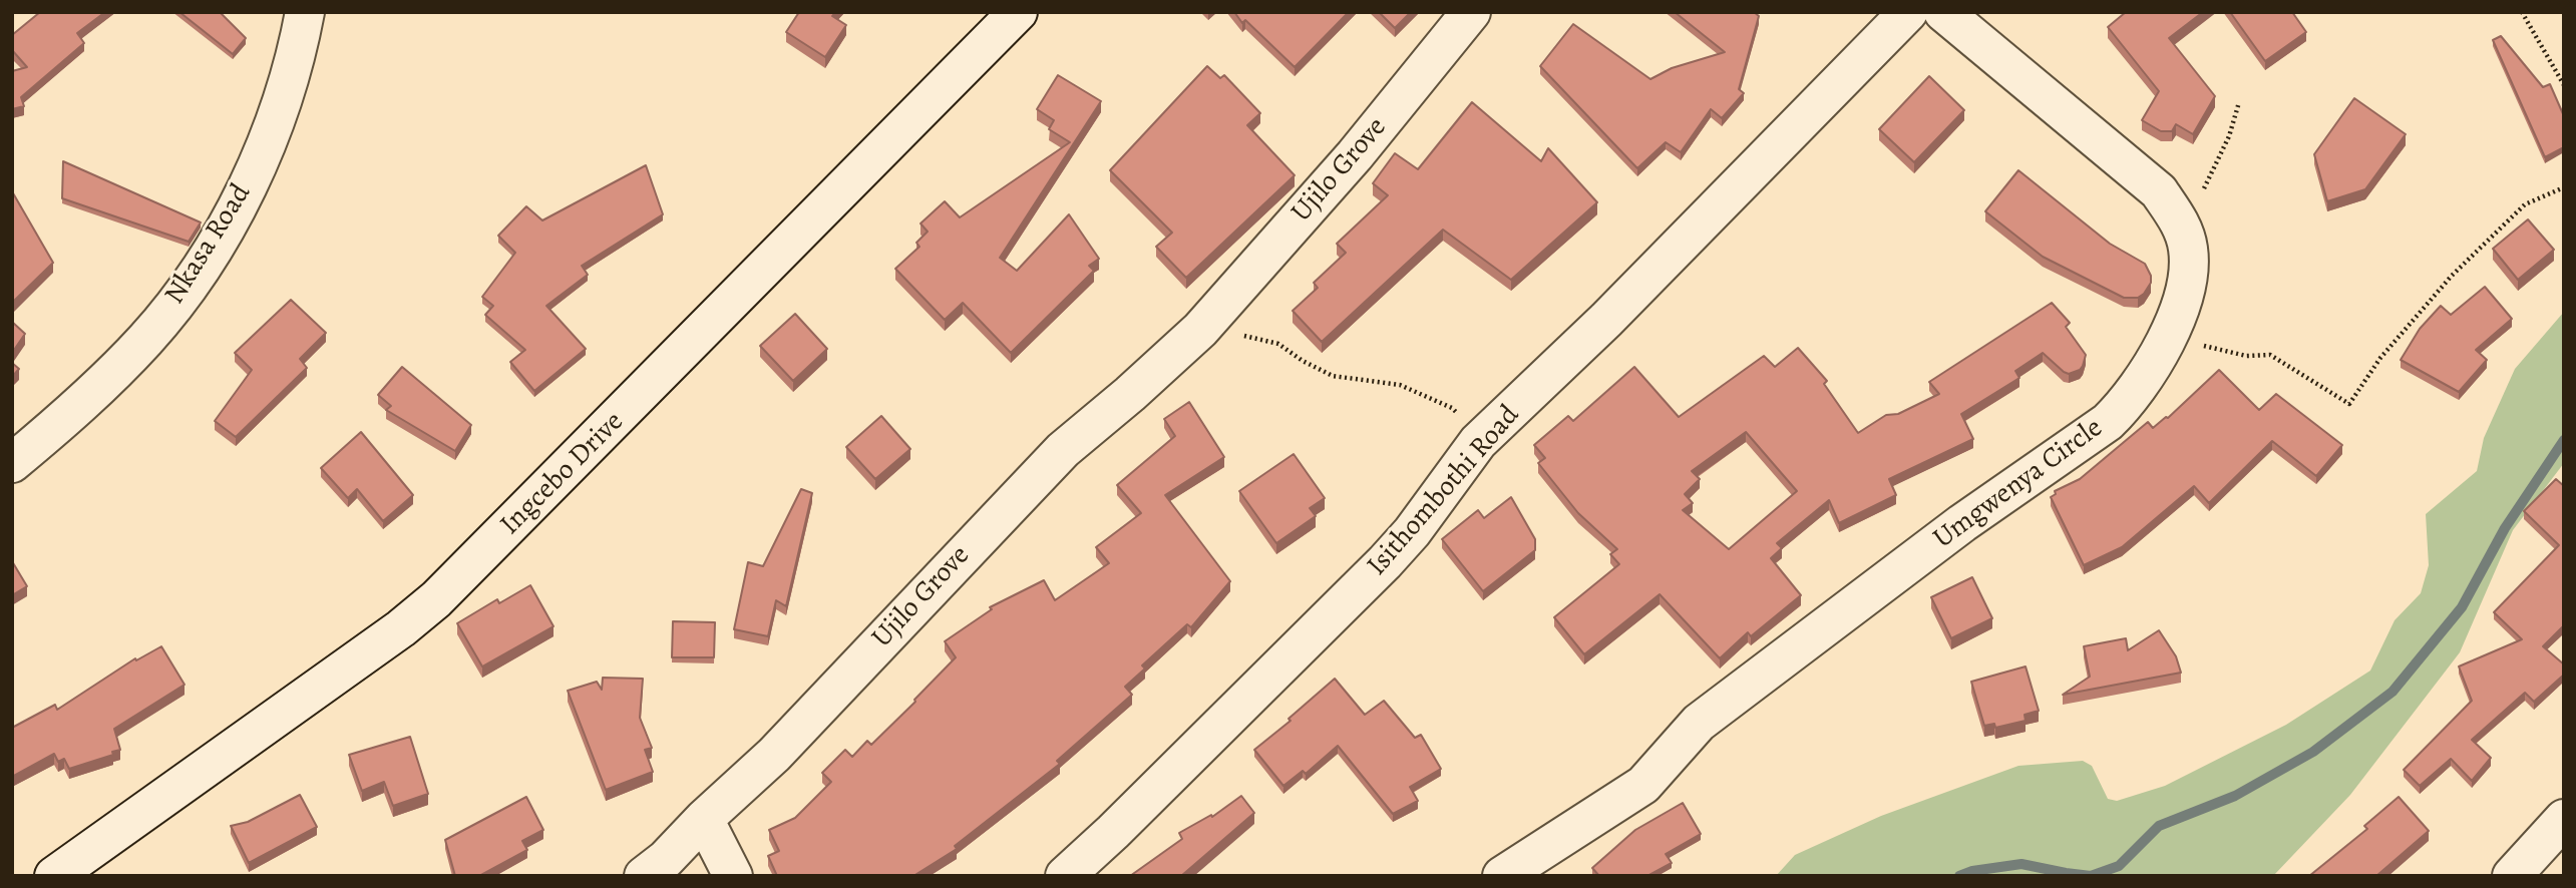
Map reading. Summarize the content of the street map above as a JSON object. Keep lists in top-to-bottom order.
{
  "streets": {
    "street": [
      "Ujilo Grove",
      "Nkasa Road",
      "Ingcebo Drive",
      "Umgwenya Circle",
      "Isithombothi Road"
    ]
  }
}
